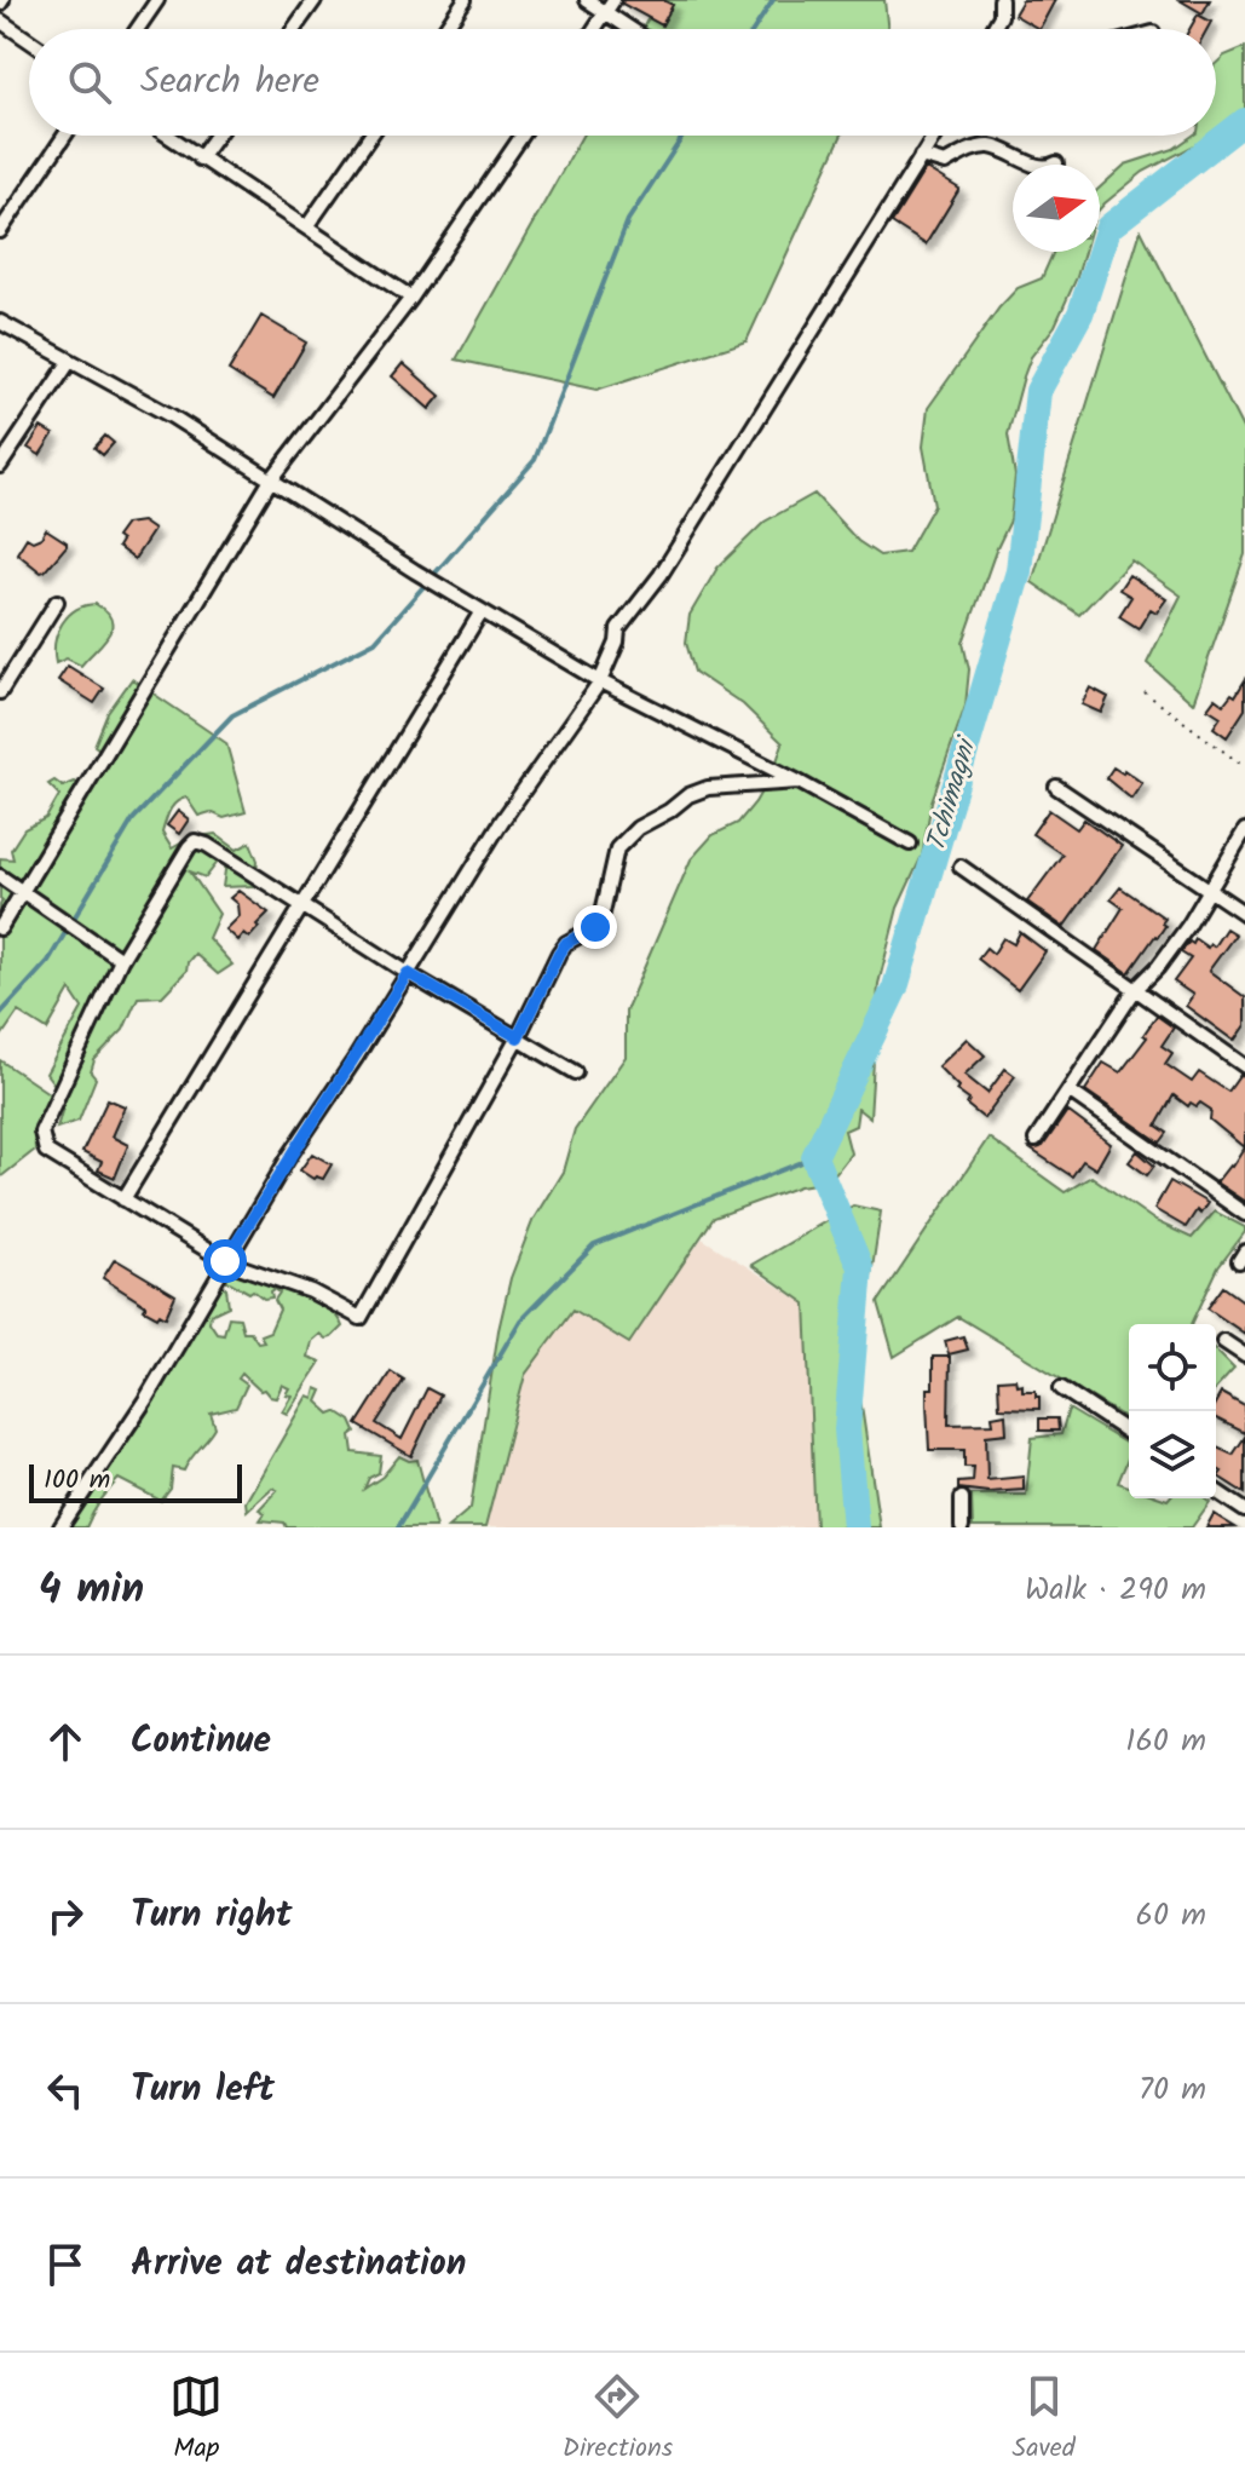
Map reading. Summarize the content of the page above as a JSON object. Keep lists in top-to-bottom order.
{
  "water": ["Tchimagni"],
  "scale_bar": "100 m",
  "north": "right",
  "page": {
    "search": "Search here",
    "scale": "100 m",
    "heading": ["4 min", "Walk · 290 m"],
    "list": [
      ["Continue", "160 m"],
      ["Turn right", "60 m"],
      ["Turn left", "70 m"],
      "Arrive at destination"
    ],
    "nav": ["Map", "Directions", "Saved"]
  }
}
